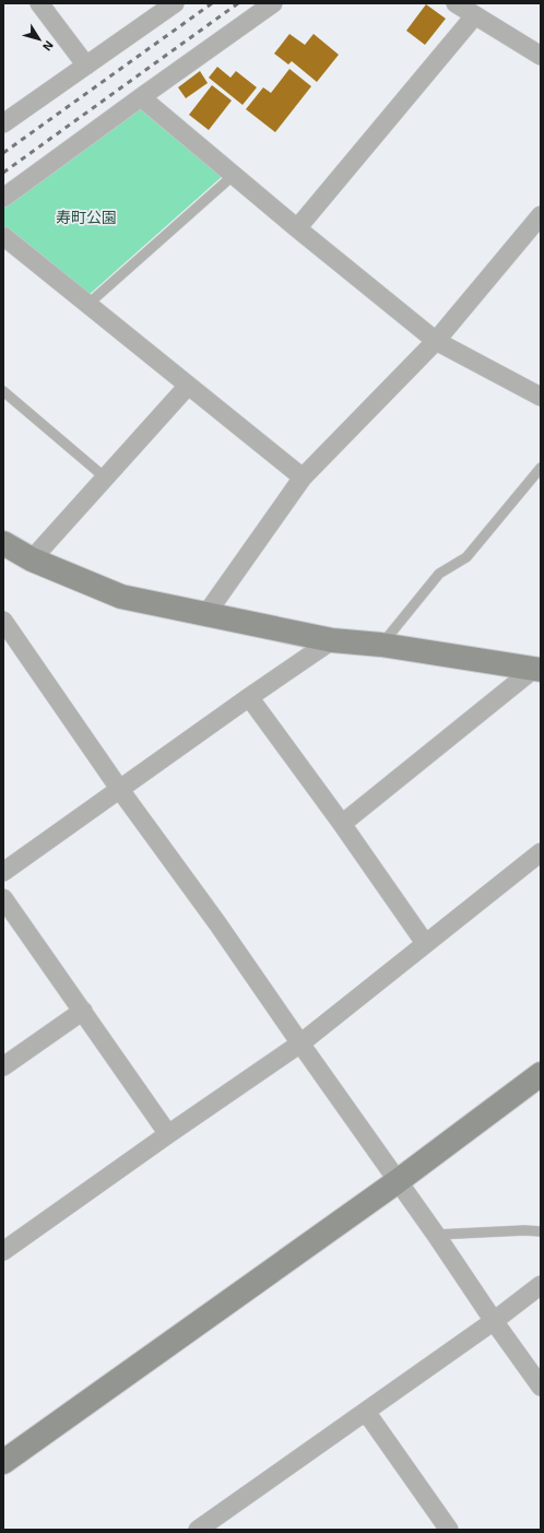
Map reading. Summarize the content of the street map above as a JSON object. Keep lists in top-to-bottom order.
{
  "parks": ["寿町公園"],
  "north": "bottom right"
}
